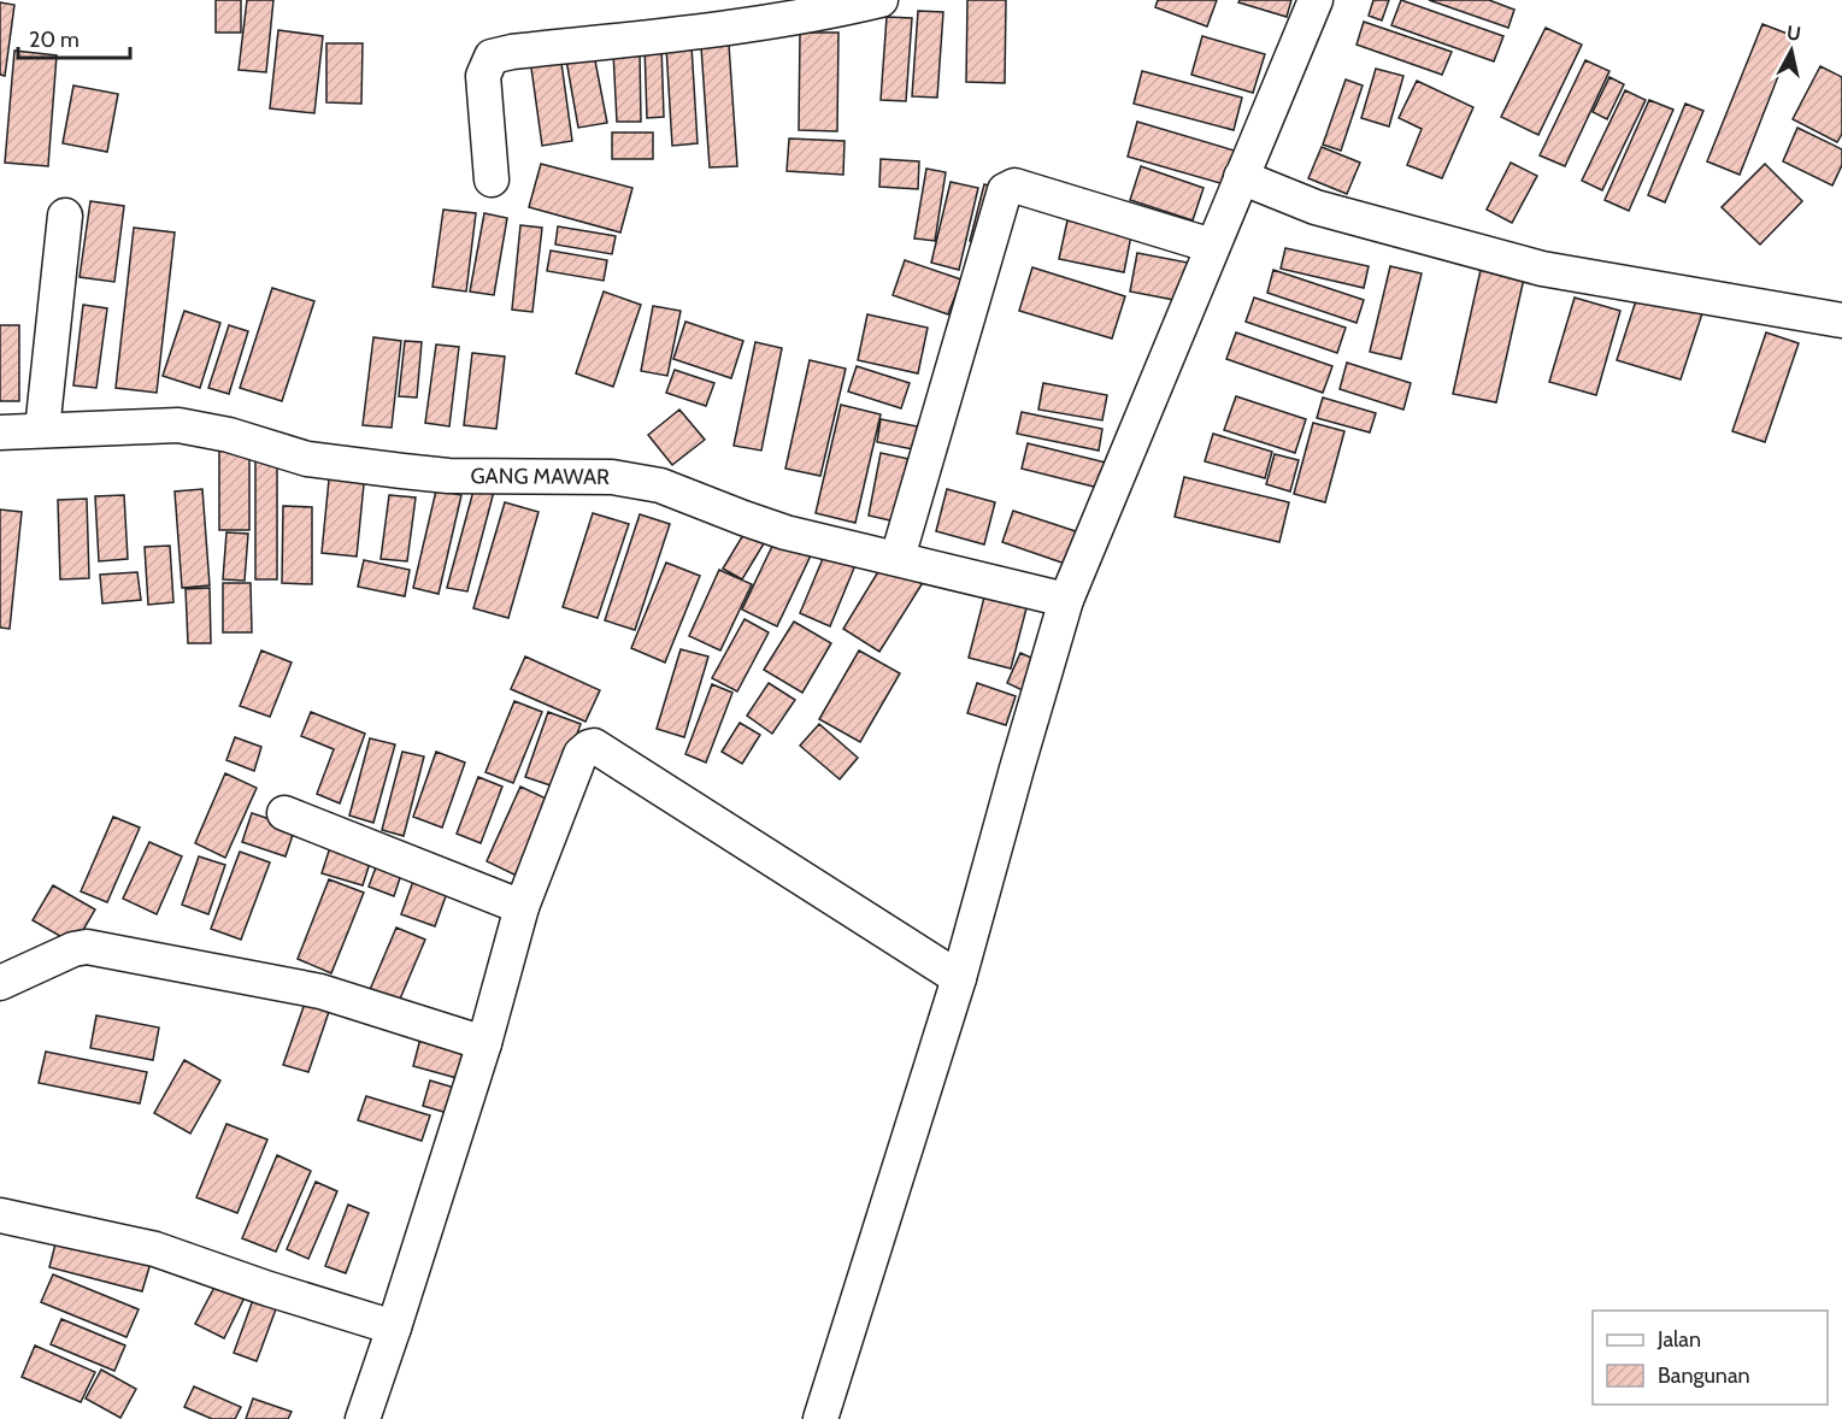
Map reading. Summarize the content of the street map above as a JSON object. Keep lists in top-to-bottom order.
{
  "streets": {
    "street": ["GANG MAWAR"]
  },
  "legend": ["Jalan", "Bangunan"],
  "scale_bar": "20 m",
  "north": "top"
}
